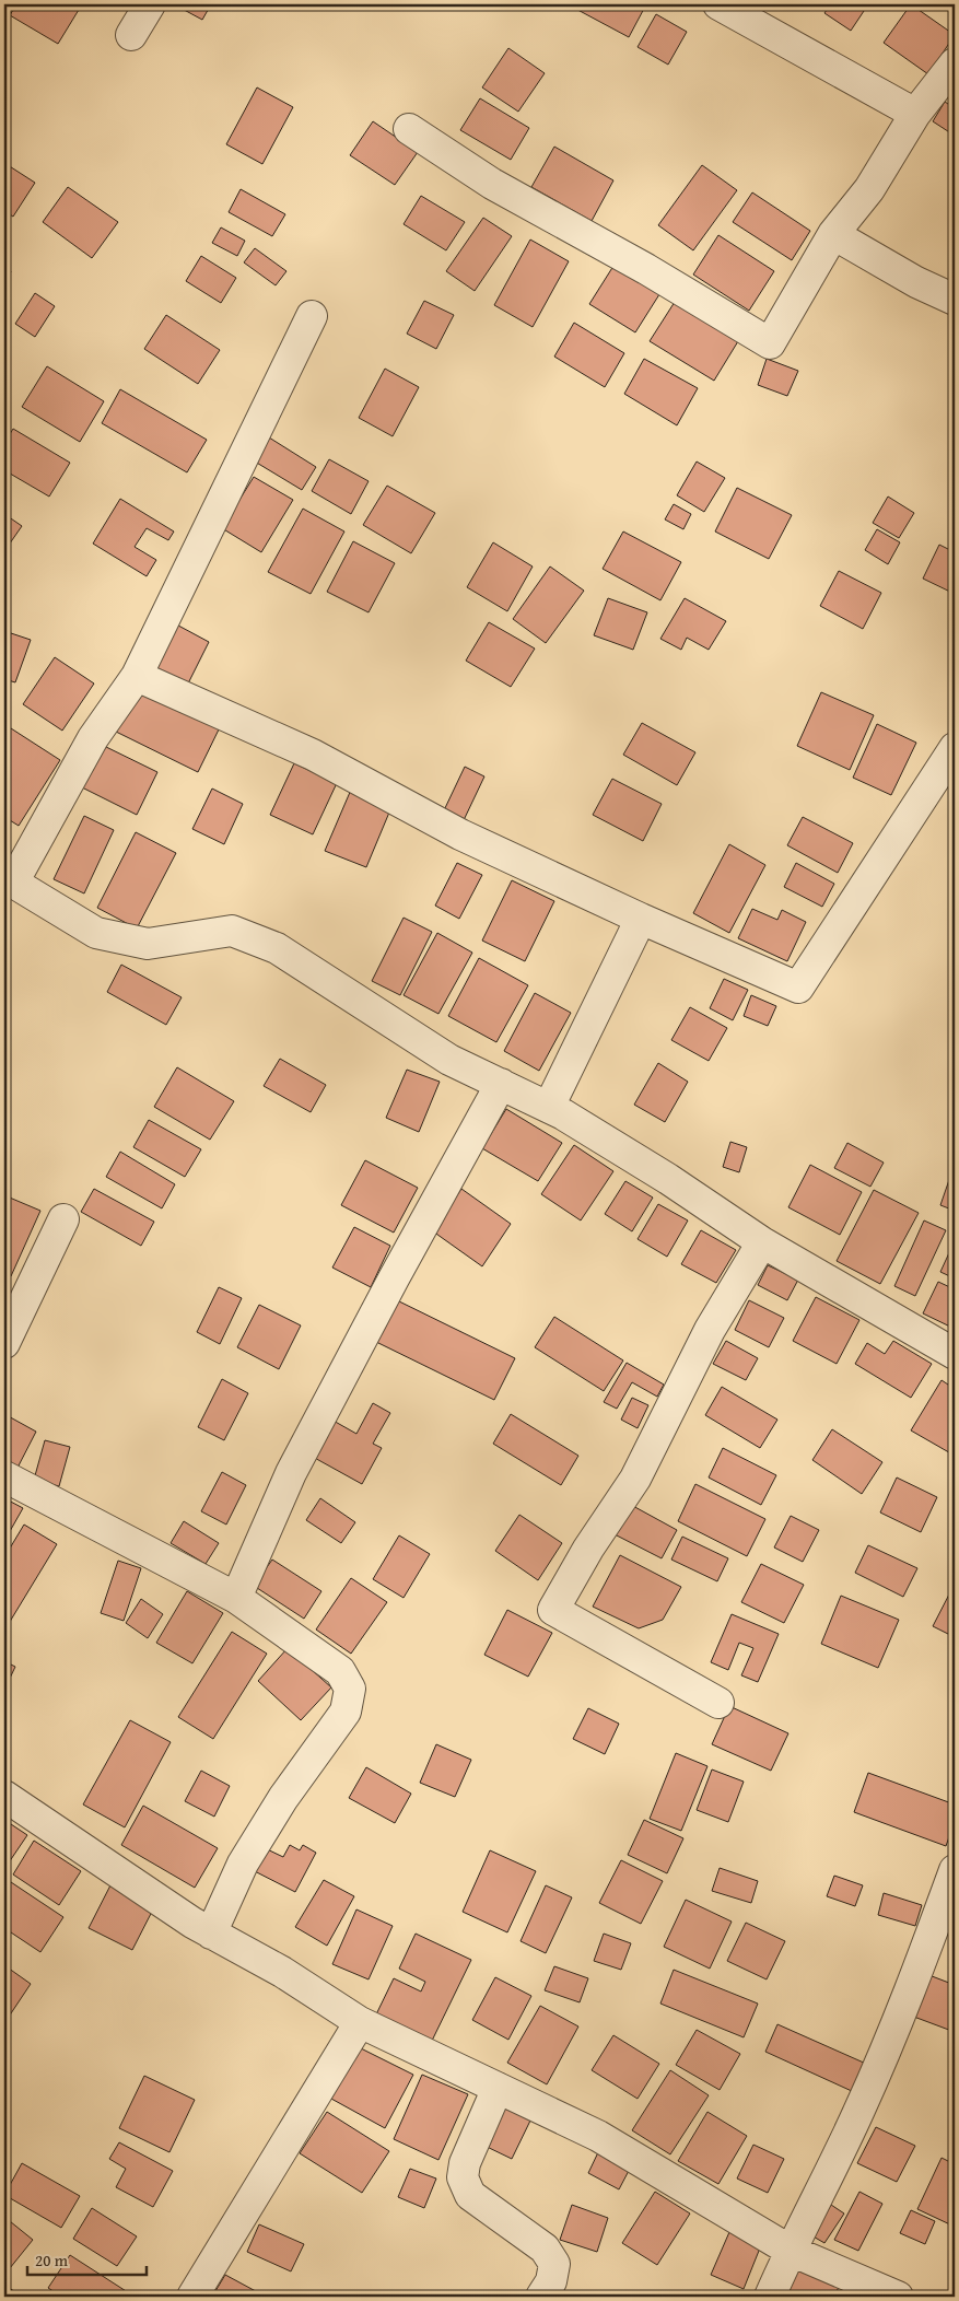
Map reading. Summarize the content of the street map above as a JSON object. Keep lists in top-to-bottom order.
{
  "scale_bar": "20 m"
}
